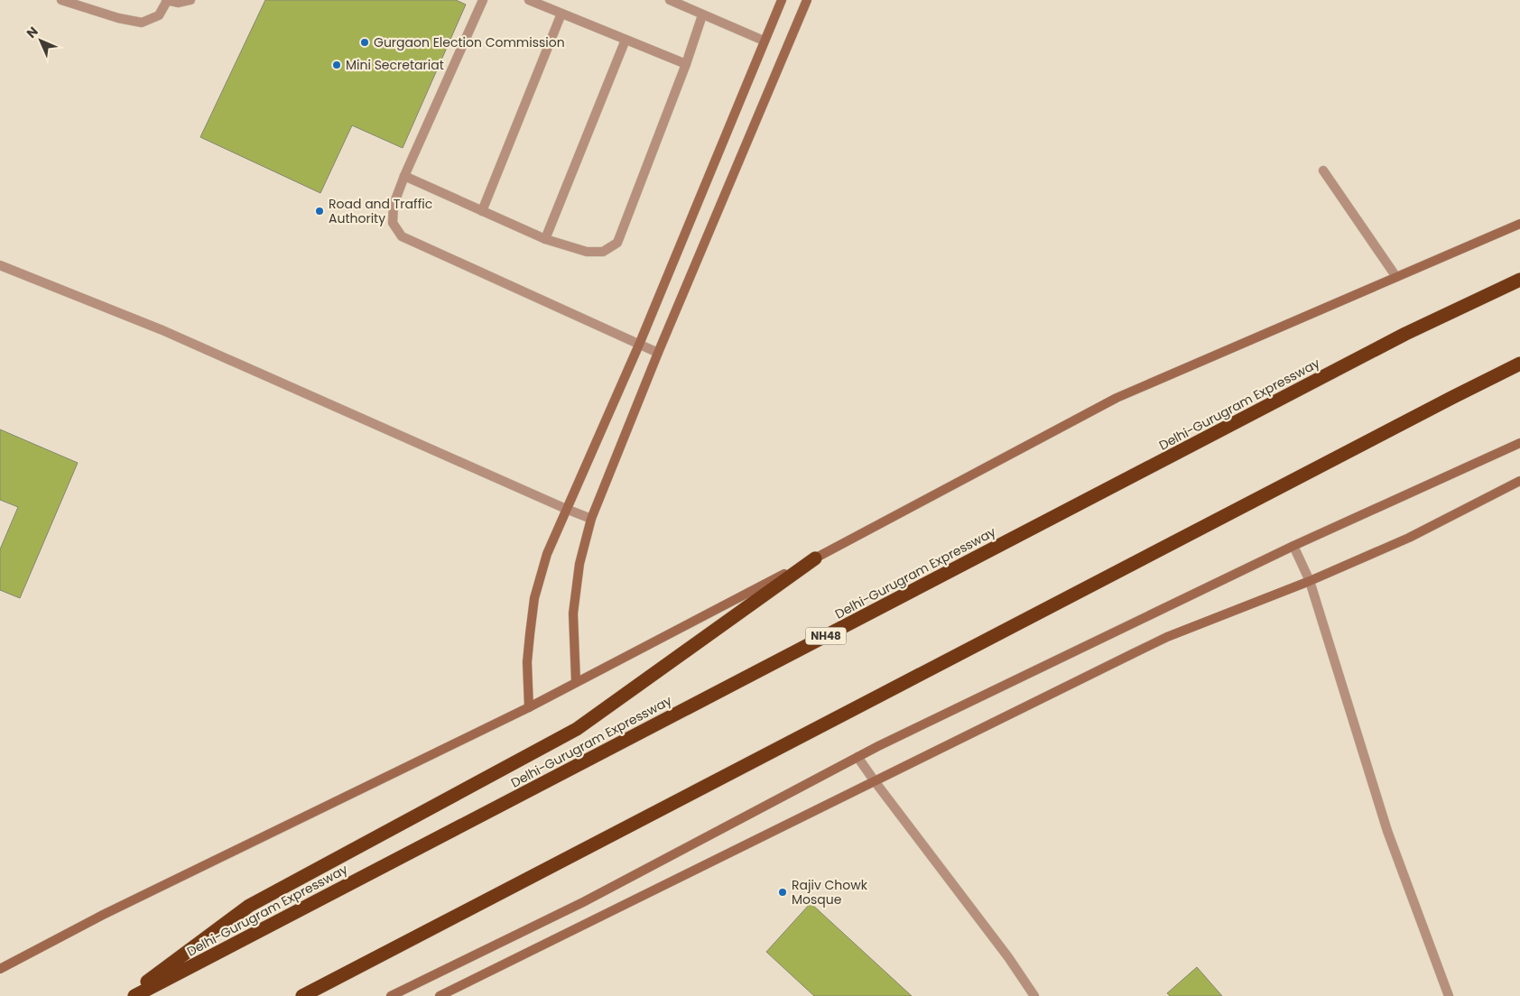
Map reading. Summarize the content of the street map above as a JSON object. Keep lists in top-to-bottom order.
{
  "streets": {
    "highway": ["Delhi-Gurugram Expressway", "NH48"]
  },
  "places": [
    "Gurgaon Election Commission",
    "Mini Secretariat",
    "Road and Traffic Authority",
    "Rajiv Chowk Mosque"
  ],
  "north": "top left"
}
